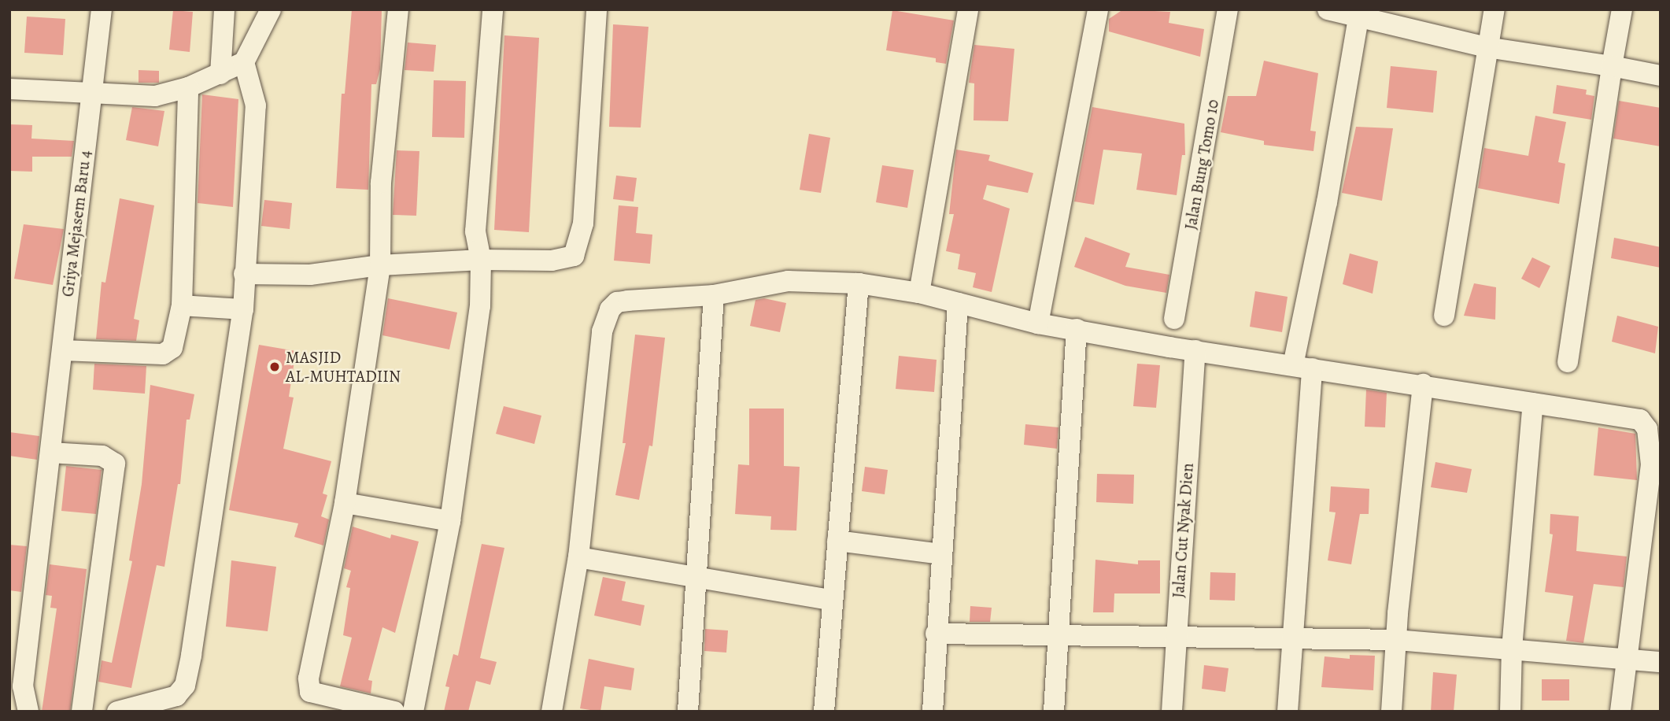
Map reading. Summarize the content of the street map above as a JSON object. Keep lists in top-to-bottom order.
{
  "streets": {
    "street": ["Jalan Bung Tomo 10", "Griya Mejasem Baru 4", "Jalan Cut Nyak Dien"]
  },
  "places": ["MASJID AL-MUHTADIIN"]
}
